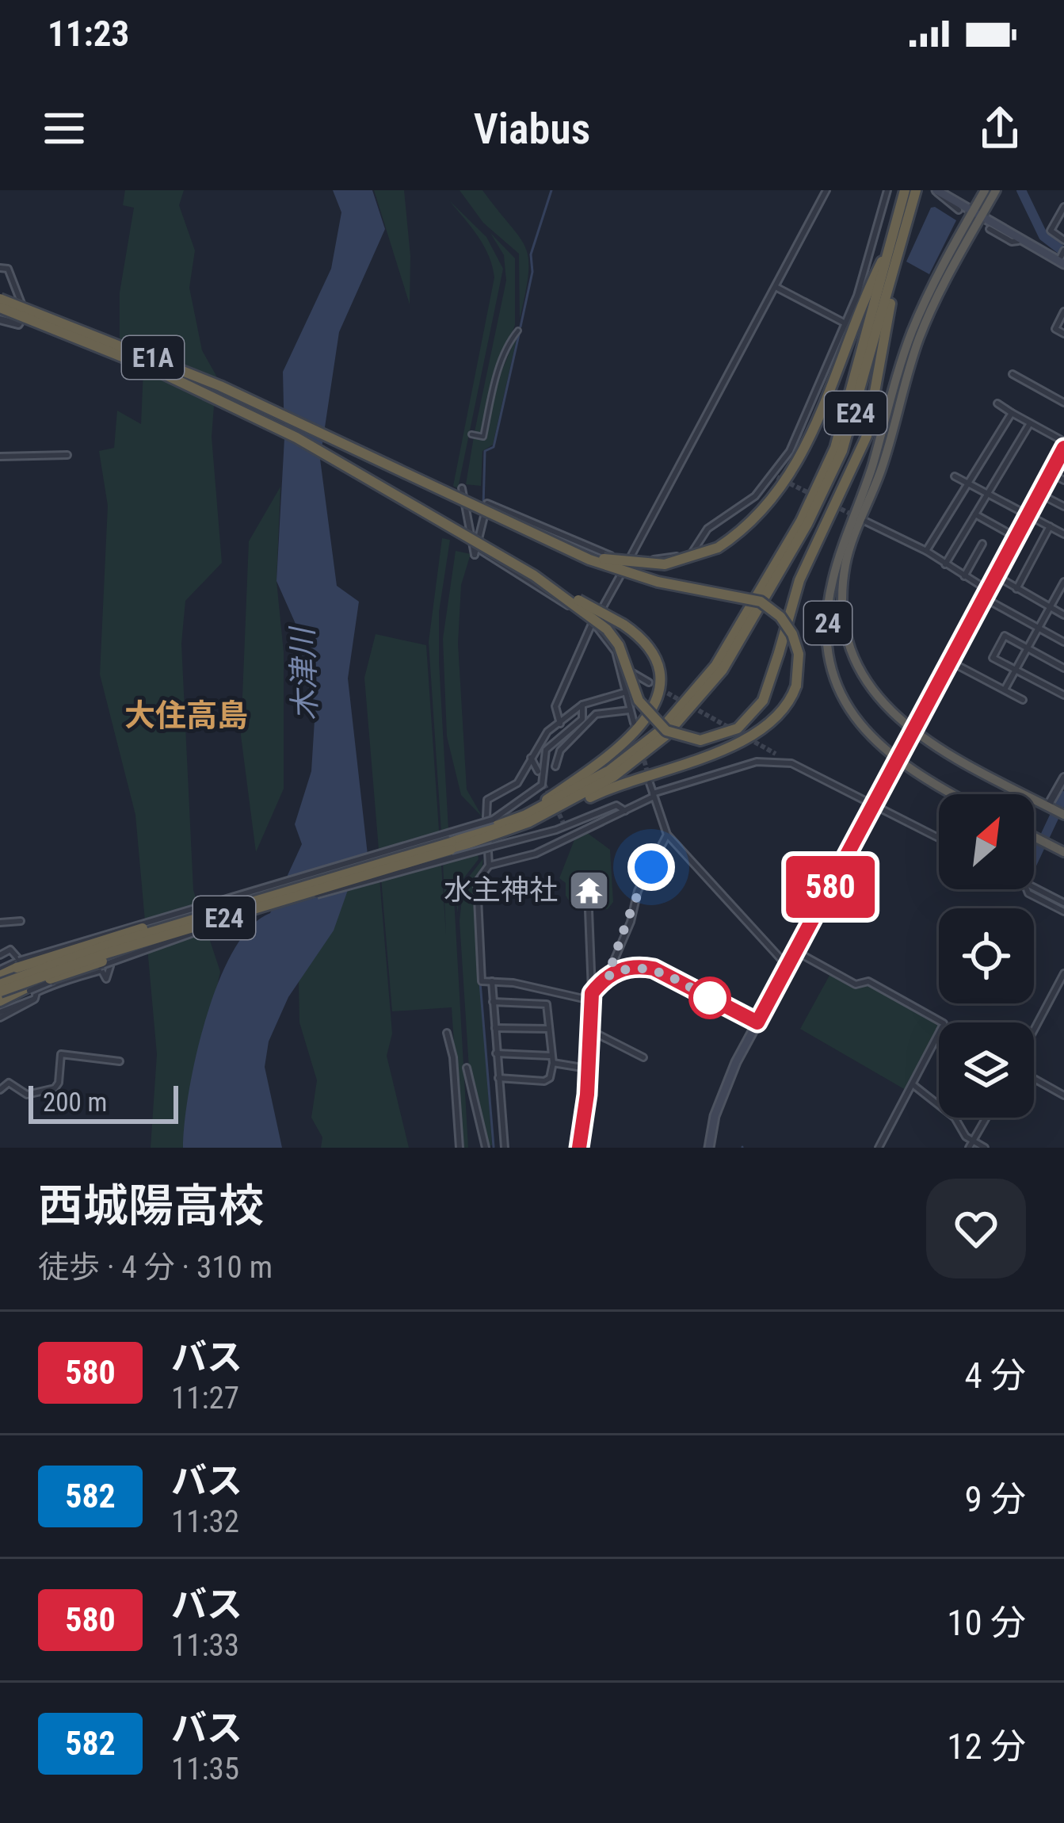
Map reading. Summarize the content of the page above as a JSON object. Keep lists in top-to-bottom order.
{
  "streets": {
    "highway": ["E1A", "E24", "24"]
  },
  "districts": ["大住高島"],
  "water": ["木津川"],
  "places": {
    "temple": ["水主神社"]
  },
  "lines": ["bus line 580"],
  "scale_bar": "200 m",
  "north": "top right",
  "page": {
    "status": "11:23",
    "header": "Viabus",
    "on_map": "580",
    "scale": "200 m",
    "heading": ["西城陽高校", "徒歩 · 4 分 · 310 m"],
    "list": [
      {
        "mark": "580",
        "name": "バス",
        "note": "11:27",
        "value": "4 分"
      },
      {
        "mark": "582",
        "name": "バス",
        "note": "11:32",
        "value": "9 分"
      },
      {
        "mark": "580",
        "name": "バス",
        "note": "11:33",
        "value": "10 分"
      },
      {
        "mark": "582",
        "name": "バス",
        "note": "11:35",
        "value": "12 分"
      }
    ]
  }
}
